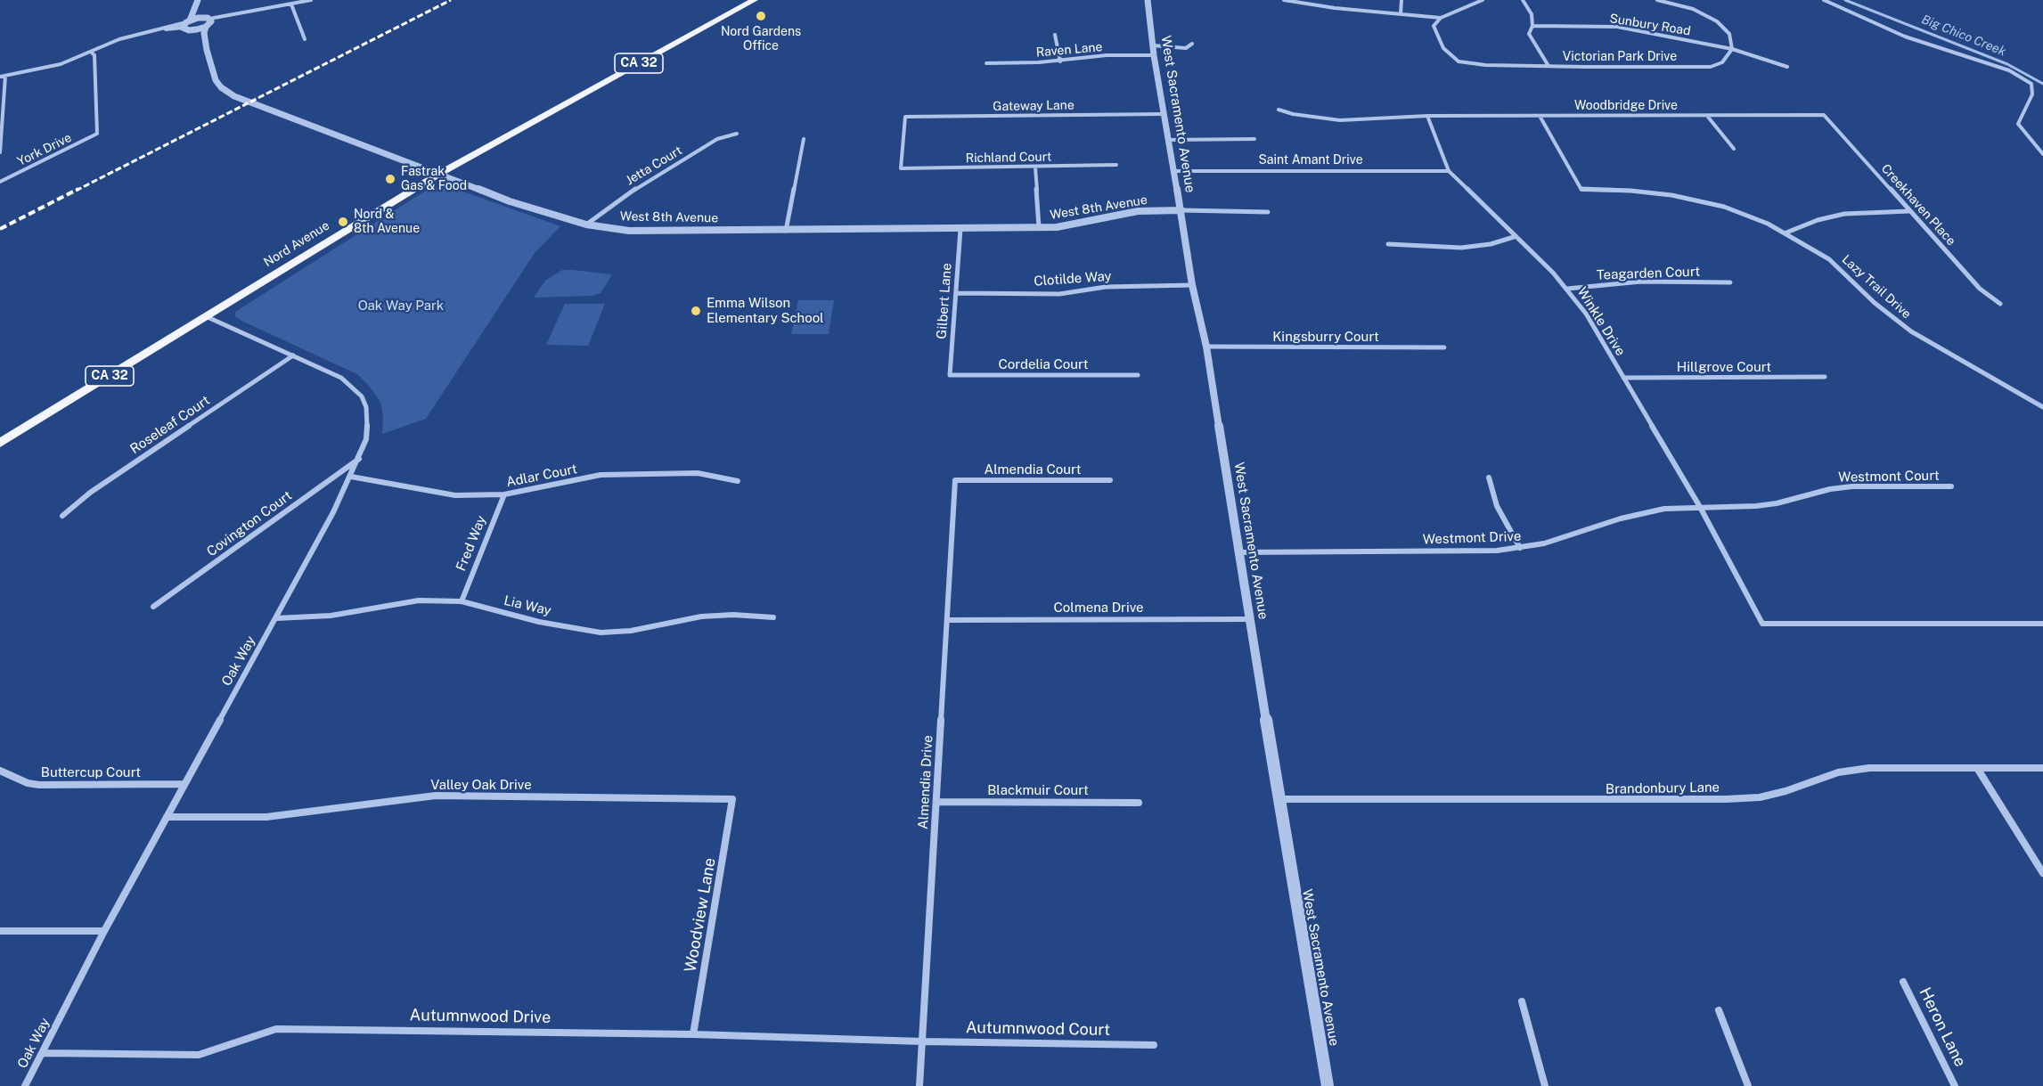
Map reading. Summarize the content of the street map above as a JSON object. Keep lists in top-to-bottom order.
{
  "streets": {
    "main road": ["CA 32", "Nord Avenue"],
    "street": [
      "Sunbury Road",
      "Raven Lane",
      "Victorian Park Drive",
      "Gateway Lane",
      "Woodbridge Drive",
      "West Sacramento Avenue",
      "York Drive",
      "Richland Court",
      "Saint Amant Drive",
      "Jetta Court",
      "Creekhaven Place",
      "West 8th Avenue",
      "Teagarden Court",
      "Clotilde Way",
      "Lazy Trail Drive",
      "Gilbert Lane",
      "Winkle Drive",
      "Kingsburry Court",
      "Cordelia Court",
      "Hillgrove Court",
      "Roseleaf Court",
      "Almendia Court",
      "Adlar Court",
      "Westmont Court",
      "Covington Court",
      "Westmont Drive",
      "Fred Way",
      "Lia Way",
      "Colmena Drive",
      "Oak Way",
      "Buttercup Court",
      "Almendia Drive",
      "Valley Oak Drive",
      "Brandonbury Lane",
      "Blackmuir Court",
      "Woodview Lane",
      "Autumnwood Drive",
      "Heron Lane",
      "Autumnwood Court"
    ]
  },
  "crossings": [
    ["Sunbury Road", "Victorian Park Drive"],
    ["Raven Lane", "West Sacramento Avenue"],
    ["Gateway Lane", "West Sacramento Avenue"],
    ["Gateway Lane", "Richland Court"],
    ["Woodbridge Drive", "Creekhaven Place"],
    ["Woodbridge Drive", "Lazy Trail Drive"],
    ["Woodbridge Drive", "Winkle Drive"],
    ["West Sacramento Avenue", "Saint Amant Drive"],
    ["West Sacramento Avenue", "West 8th Avenue"],
    ["West Sacramento Avenue", "Clotilde Way"],
    ["West Sacramento Avenue", "Kingsburry Court"],
    ["West Sacramento Avenue", "Westmont Drive"],
    ["West Sacramento Avenue", "Colmena Drive"],
    ["West Sacramento Avenue", "Brandonbury Lane"],
    ["Saint Amant Drive", "Winkle Drive"],
    ["Jetta Court", "West 8th Avenue"],
    ["West 8th Avenue", "Nord Avenue"],
    ["West 8th Avenue", "Gilbert Lane"],
    ["Nord Avenue", "Oak Way"],
    ["Teagarden Court", "Winkle Drive"],
    ["Clotilde Way", "Gilbert Lane"],
    ["Gilbert Lane", "Cordelia Court"],
    ["Winkle Drive", "Hillgrove Court"],
    ["Winkle Drive", "Westmont Court"],
    ["Winkle Drive", "Westmont Drive"],
    ["Roseleaf Court", "Oak Way"],
    ["Almendia Court", "Almendia Drive"],
    ["Adlar Court", "Fred Way"],
    ["Adlar Court", "Oak Way"],
    ["Westmont Court", "Westmont Drive"],
    ["Covington Court", "Oak Way"],
    ["Fred Way", "Lia Way"],
    ["Lia Way", "Oak Way"],
    ["Colmena Drive", "Almendia Drive"],
    ["Oak Way", "Buttercup Court"],
    ["Oak Way", "Valley Oak Drive"],
    ["Oak Way", "Autumnwood Drive"],
    ["Almendia Drive", "Blackmuir Court"],
    ["Almendia Drive", "Autumnwood Drive"],
    ["Almendia Drive", "Autumnwood Court"],
    ["Valley Oak Drive", "Woodview Lane"],
    ["Woodview Lane", "Autumnwood Drive"],
    ["Autumnwood Drive", "Autumnwood Court"]
  ],
  "water": ["Big Chico Creek"],
  "parks": ["Oak Way Park"],
  "places": [
    "Nord Gardens Office",
    "Fastrak Gas & Food",
    "Nord & 8th Avenue",
    "Emma Wilson Elementary School"
  ]
}
